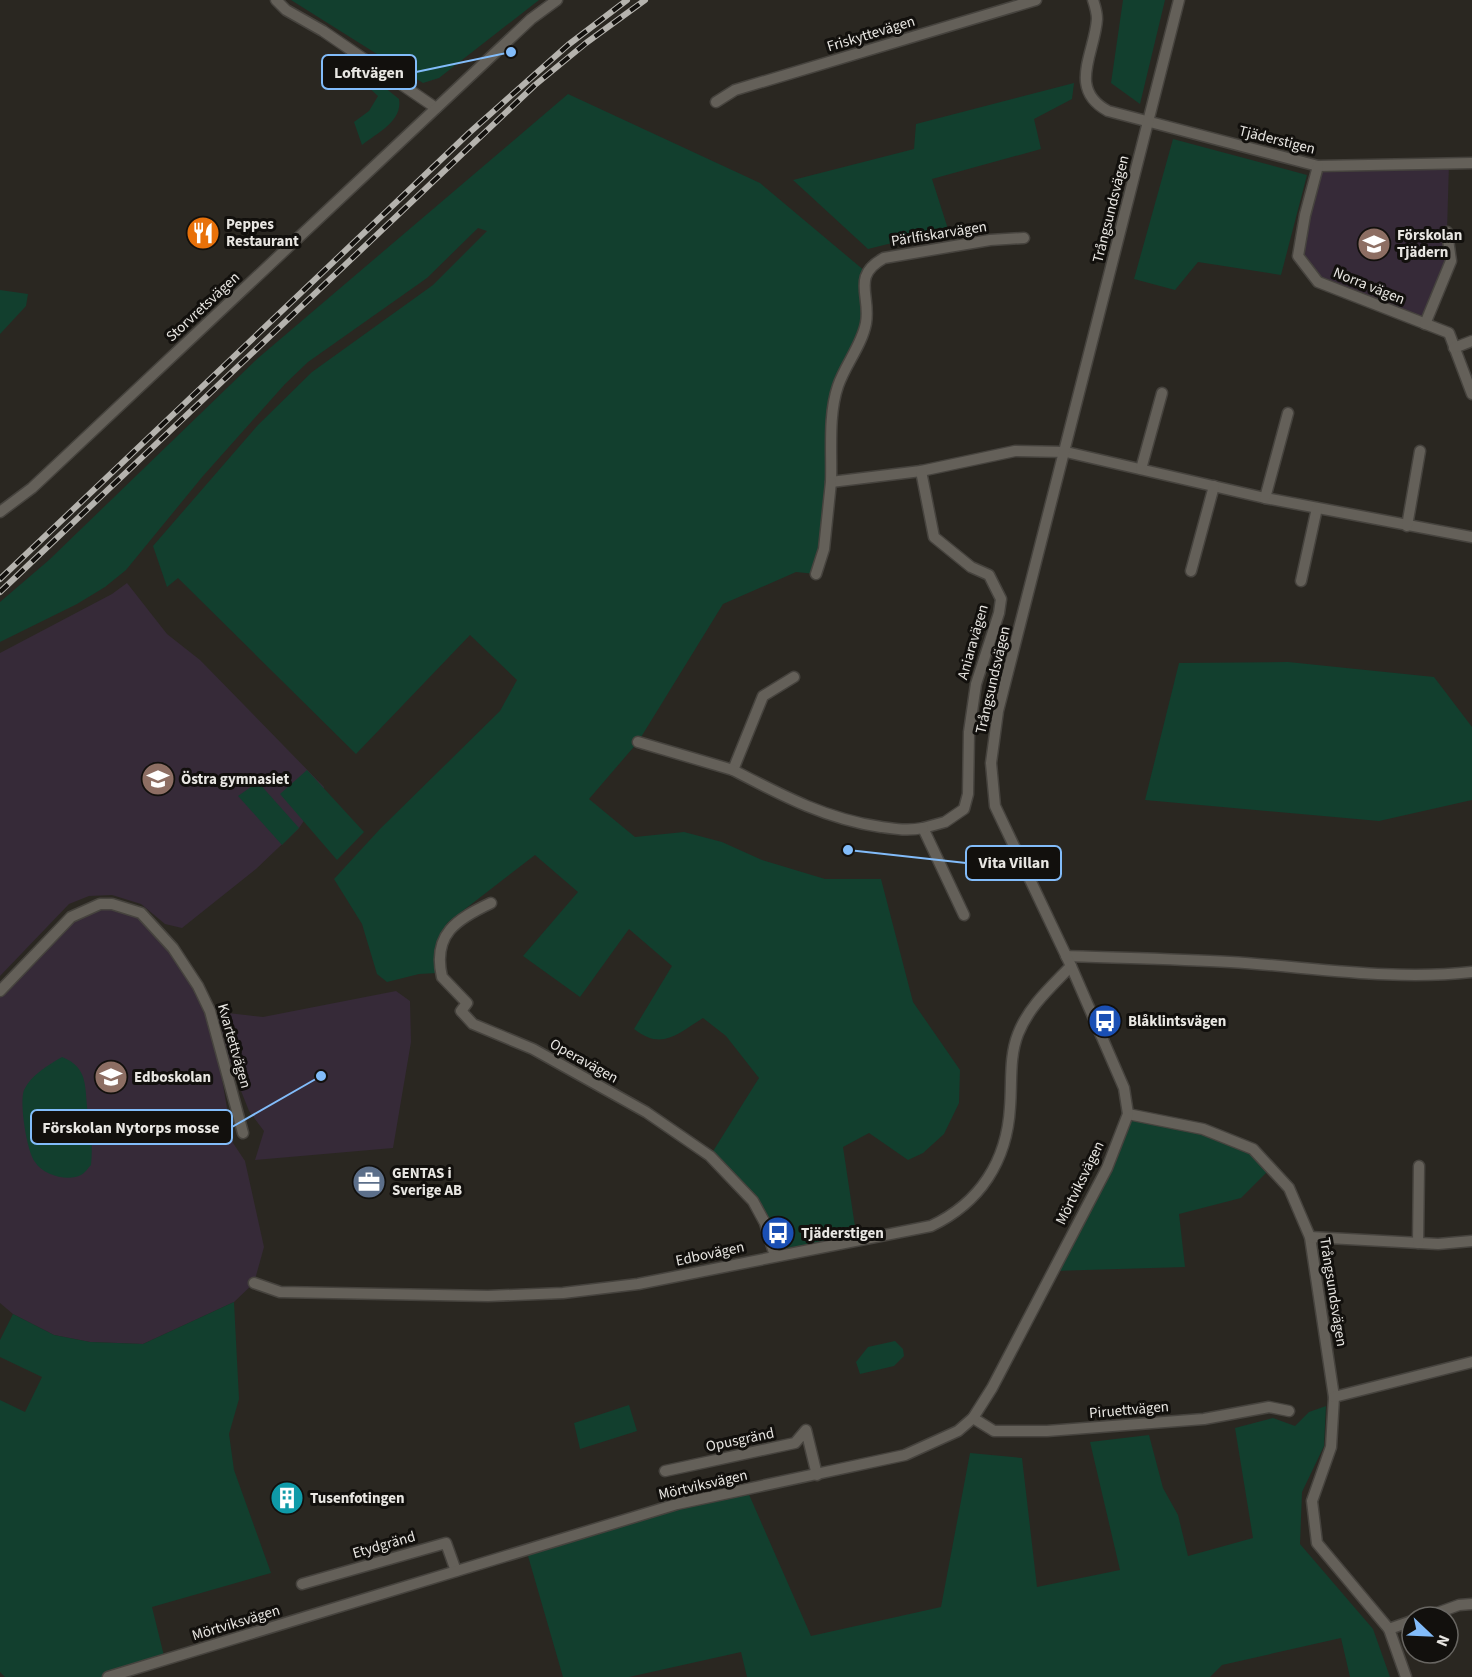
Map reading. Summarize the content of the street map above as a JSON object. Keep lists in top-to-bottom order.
{
  "streets": {
    "street": [
      "Friskyttevägen",
      "Tjäderstigen",
      "Trångsundsvägen",
      "Pärlfiskarvägen",
      "Norra vägen",
      "Storvretsvägen",
      "Aniaravägen",
      "Kvartettvägen",
      "Operavägen",
      "Mörtviksvägen",
      "Edbovägen",
      "Piruettvägen",
      "Opusgränd",
      "Etydgränd"
    ]
  },
  "crossings": [
    ["Tjäderstigen", "Trångsundsvägen"],
    ["Tjäderstigen", "Norra vägen"],
    ["Trångsundsvägen", "Mörtviksvägen"],
    ["Trångsundsvägen", "Edbovägen"],
    ["Operavägen", "Edbovägen"],
    ["Mörtviksvägen", "Piruettvägen"],
    ["Mörtviksvägen", "Opusgränd"],
    ["Mörtviksvägen", "Etydgränd"]
  ],
  "places": {
    "other": ["Loftvägen", "Vita Villan", "Förskolan Nytorps mosse"],
    "restaurant": ["Peppes Restaurant"],
    "school or university": ["Förskolan Tjädern", "Östra gymnasiet", "Edboskolan"],
    "bus stop": ["Blåklintsvägen", "Tjäderstigen"],
    "office": ["GENTAS i Sverige AB"],
    "building": ["Tusenfotingen"]
  },
  "north": "bottom right"
}
